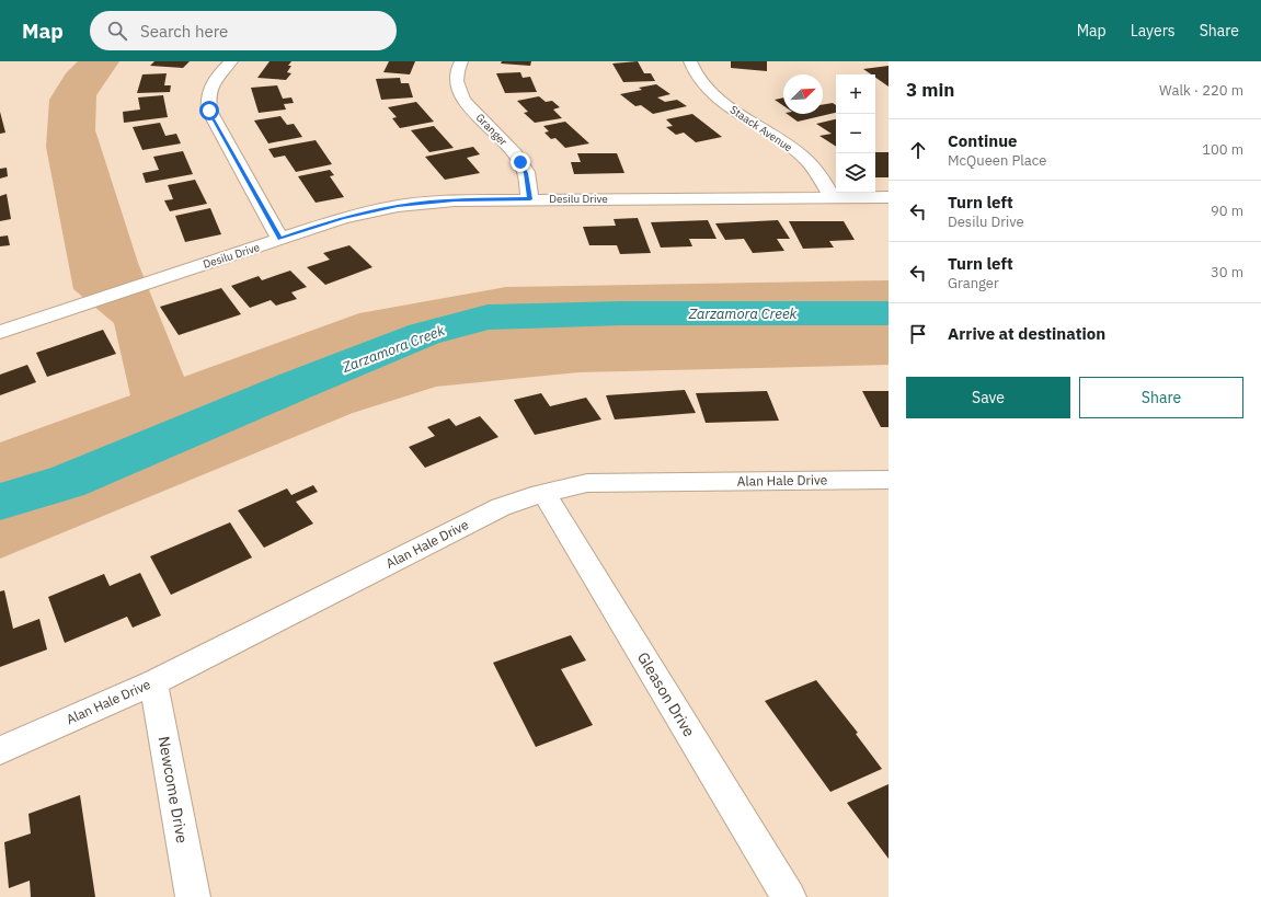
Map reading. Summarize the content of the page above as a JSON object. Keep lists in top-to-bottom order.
{
  "streets": {
    "street": [
      "Staack Avenue",
      "Granger",
      "Desilu Drive",
      "Alan Hale Drive",
      "Gleason Drive",
      "Newcome Drive"
    ]
  },
  "crossings": [
    ["Staack Avenue", "Desilu Drive"],
    ["Granger", "Desilu Drive"],
    ["Alan Hale Drive", "Gleason Drive"],
    ["Alan Hale Drive", "Newcome Drive"]
  ],
  "water": ["Zarzamora Creek"],
  "north": "top right",
  "page": {
    "header": "Map",
    "search": "Search here",
    "nav": ["Map", "Layers", "Share"],
    "heading": ["3 min", "Walk · 220 m"],
    "map_buttons": ["+", "−"],
    "list": [
      ["Continue", "McQueen Place", "100 m"],
      ["Turn left", "Desilu Drive", "90 m"],
      ["Turn left", "Granger", "30 m"],
      "Arrive at destination"
    ],
    "buttons": ["Save", "Share"]
  }
}
